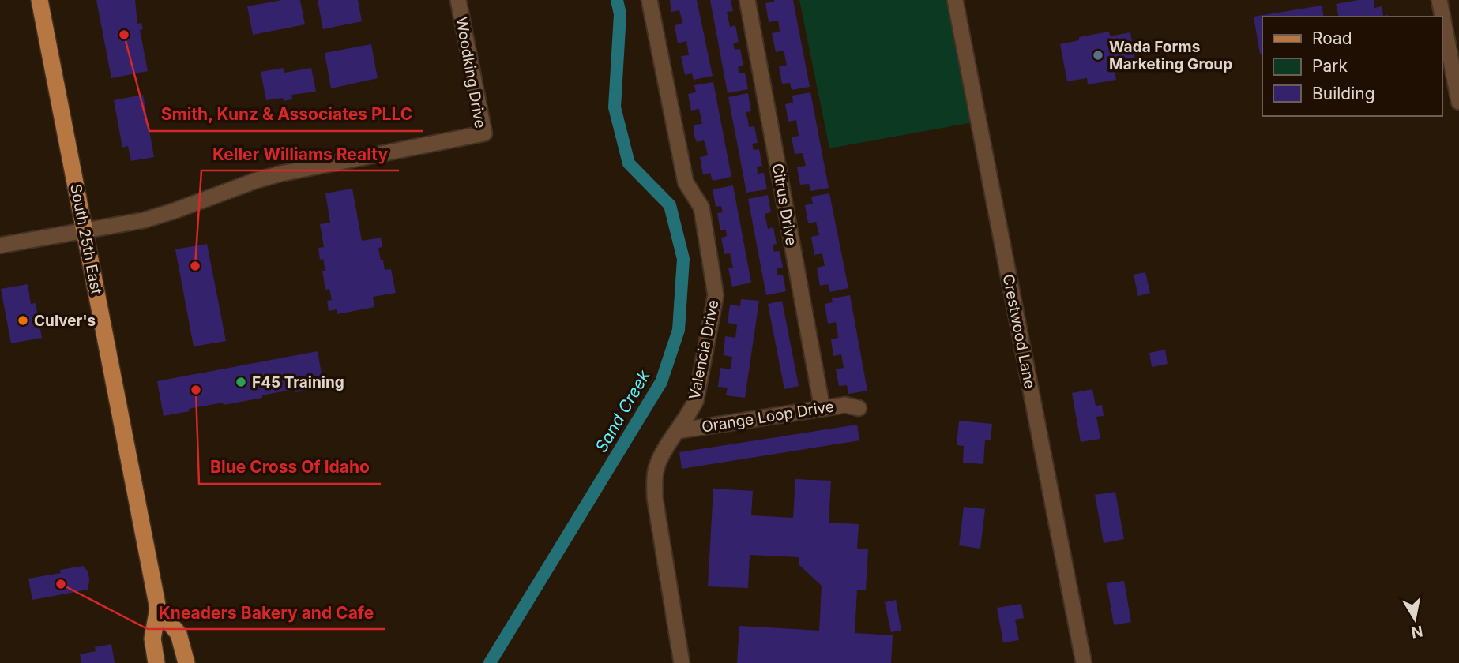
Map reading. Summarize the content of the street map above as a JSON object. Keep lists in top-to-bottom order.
{
  "streets": {
    "main road": ["South 25th East"],
    "street": [
      "Woodking Drive",
      "Citrus Drive",
      "Crestwood Lane",
      "Valencia Drive",
      "Orange Loop Drive"
    ]
  },
  "crossings": [
    ["Woodking Drive", "South 25th East"],
    ["Citrus Drive", "Orange Loop Drive"],
    ["Valencia Drive", "Orange Loop Drive"]
  ],
  "water": ["Sand Creek"],
  "places": [
    "Smith, Kunz & Associates PLLC",
    "Wada Forms Marketing Group",
    "Keller Williams Realty",
    "Culver's",
    "F45 Training",
    "Blue Cross Of Idaho",
    "Kneaders Bakery and Cafe"
  ],
  "legend": ["Road", "Park", "Building"],
  "north": "bottom"
}
